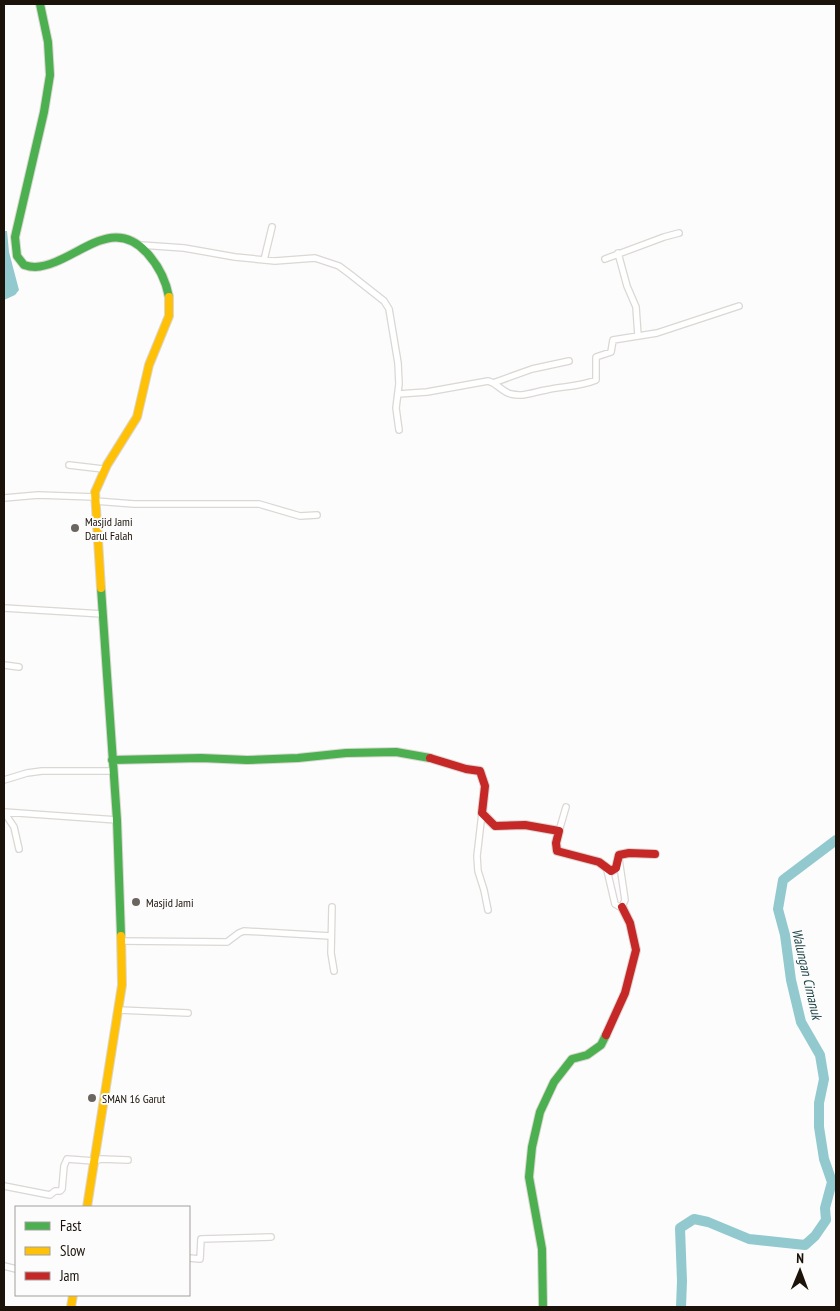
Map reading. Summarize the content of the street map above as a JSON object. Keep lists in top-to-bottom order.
{
  "water": ["Walungan Cimanuk"],
  "places": ["Masjid Jami Darul Falah", "Masjid Jami", "SMAN 16 Garut"],
  "legend": ["Fast", "Slow", "Jam"],
  "north": "top"
}
